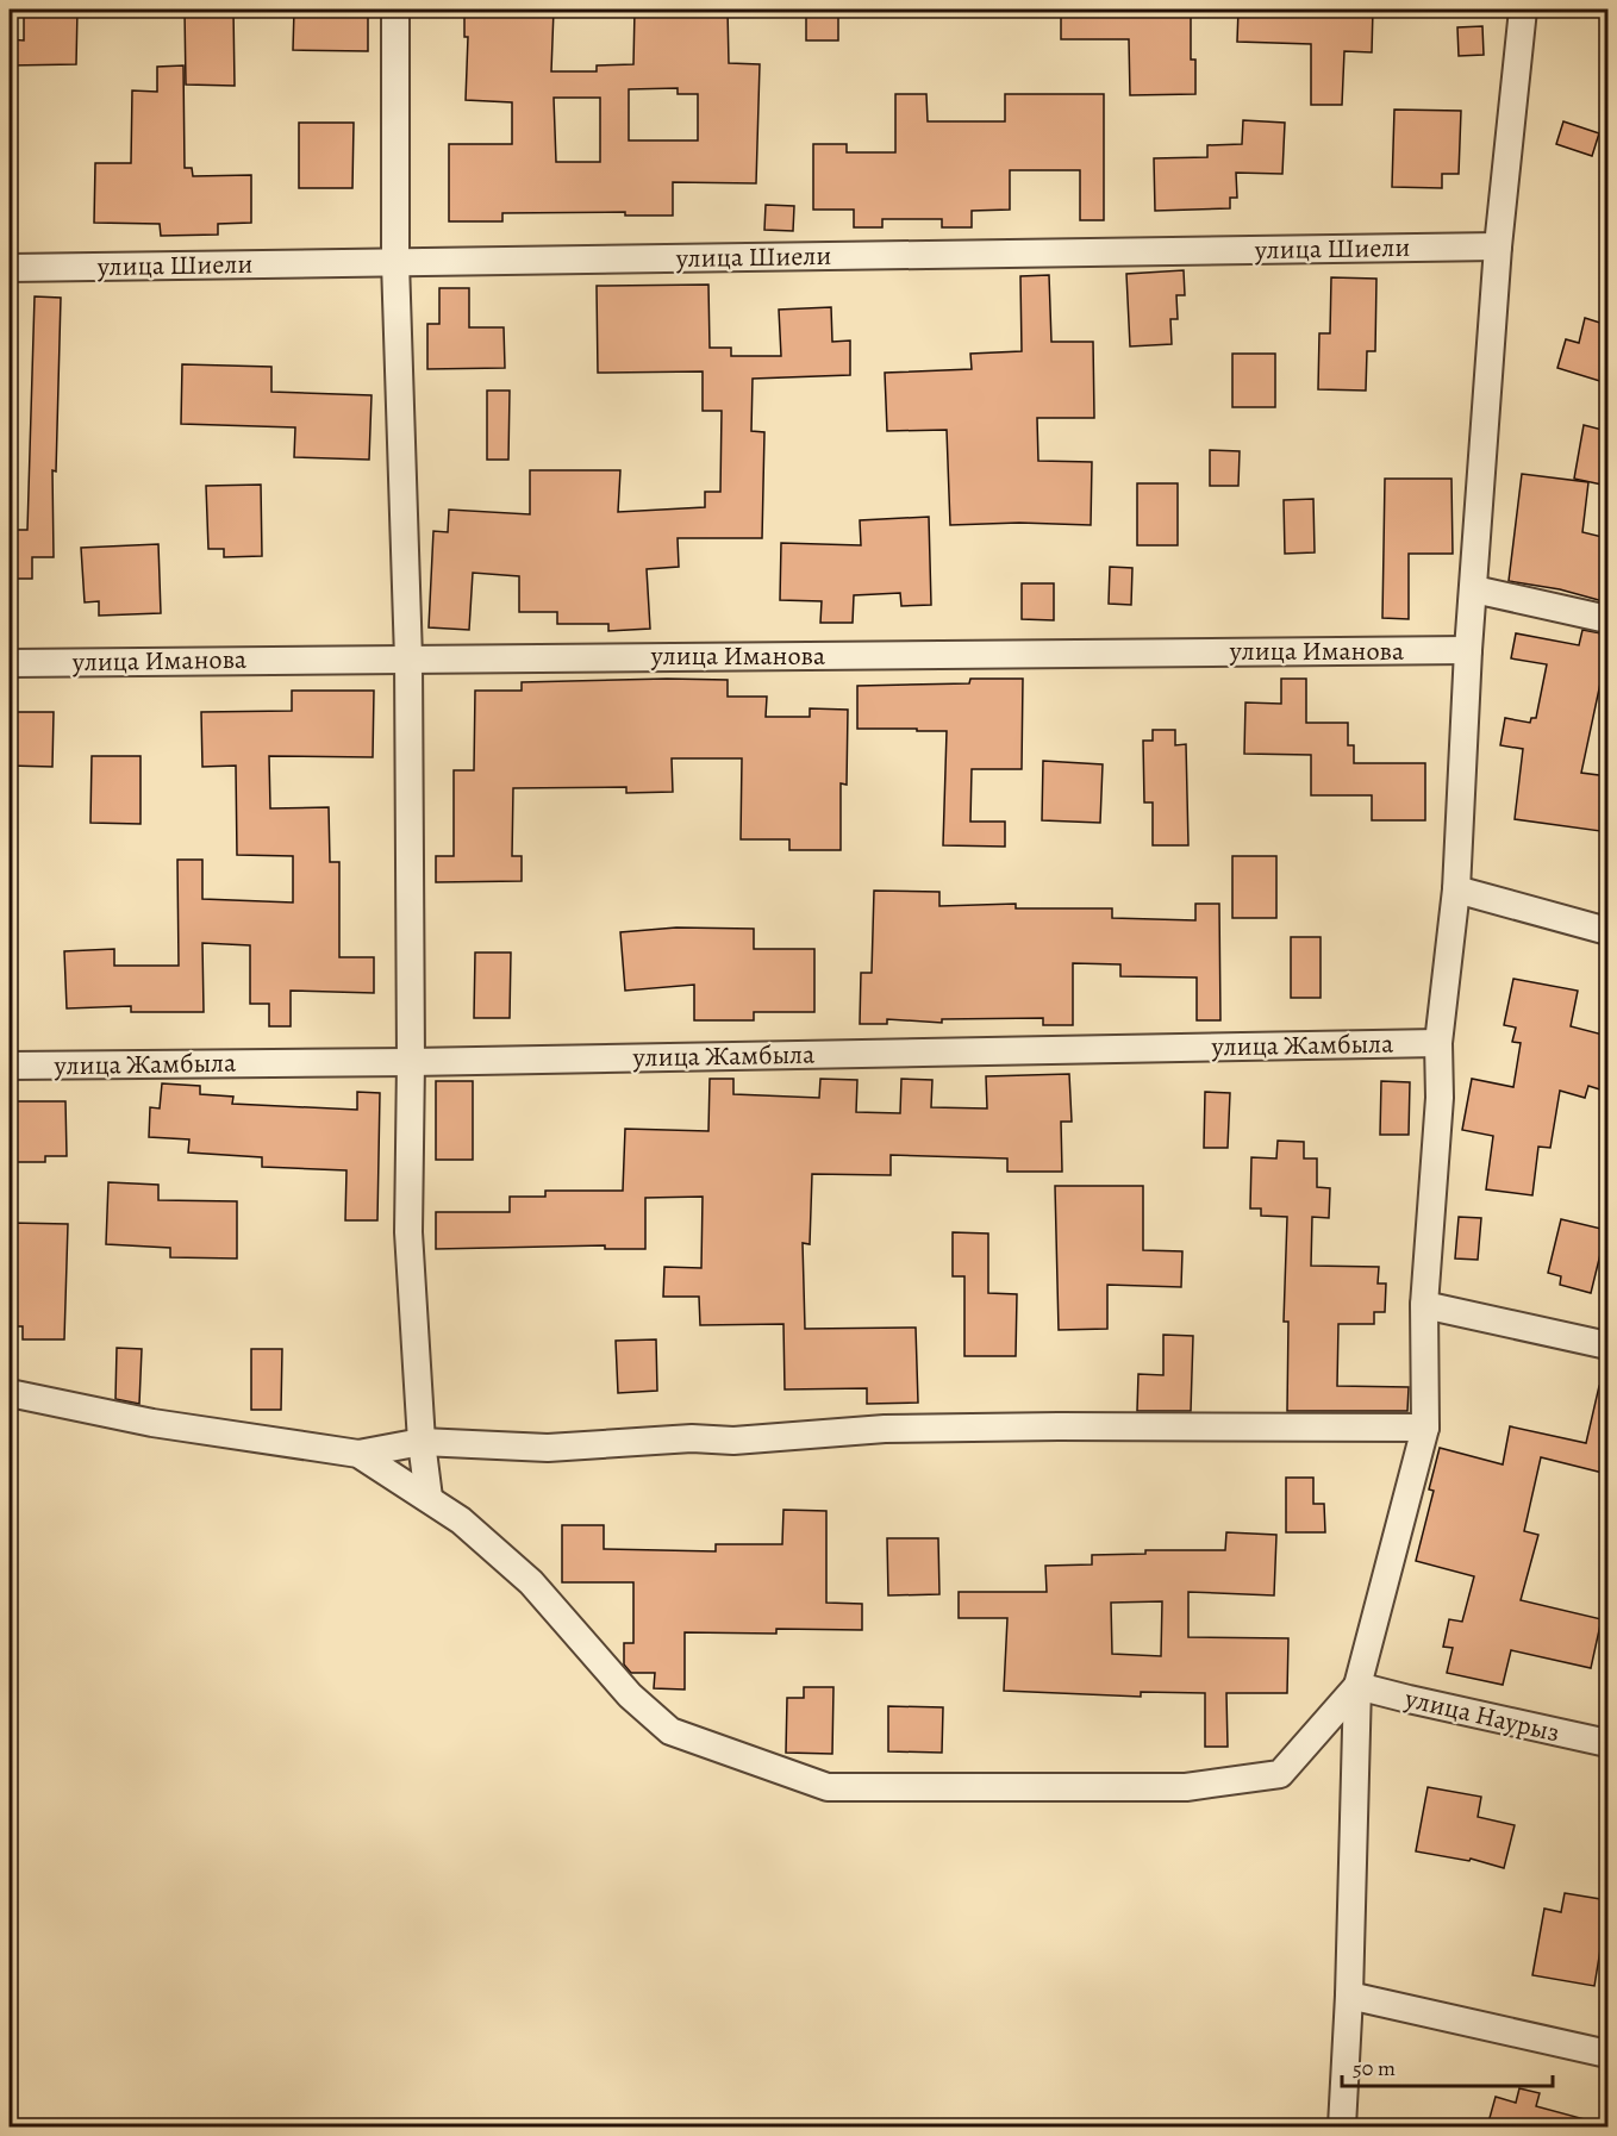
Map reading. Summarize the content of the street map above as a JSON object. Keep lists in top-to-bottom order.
{
  "streets": {
    "street": [
      "улица Шиели",
      "улица Иманова",
      "улица Жамбыла",
      "улица Наурыз"
    ]
  },
  "scale_bar": "50 m"
}
